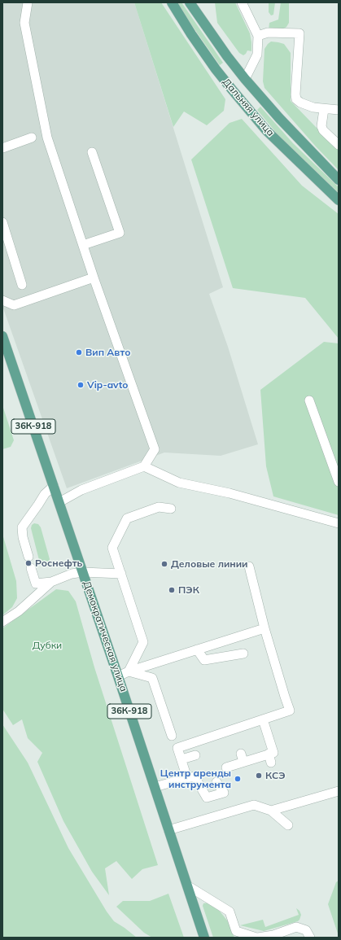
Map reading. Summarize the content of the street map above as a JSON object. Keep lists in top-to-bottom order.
{
  "streets": {
    "main road": ["Дальняя улица", "36К-918", "Демократическая улица"]
  },
  "parks": ["Дубки"],
  "places": [
    "Вип Авто",
    "Vip-avto",
    "Роснефть",
    "Деловые линии",
    "ПЭК",
    "КСЭ",
    "Центр аренды инструмента"
  ]
}
